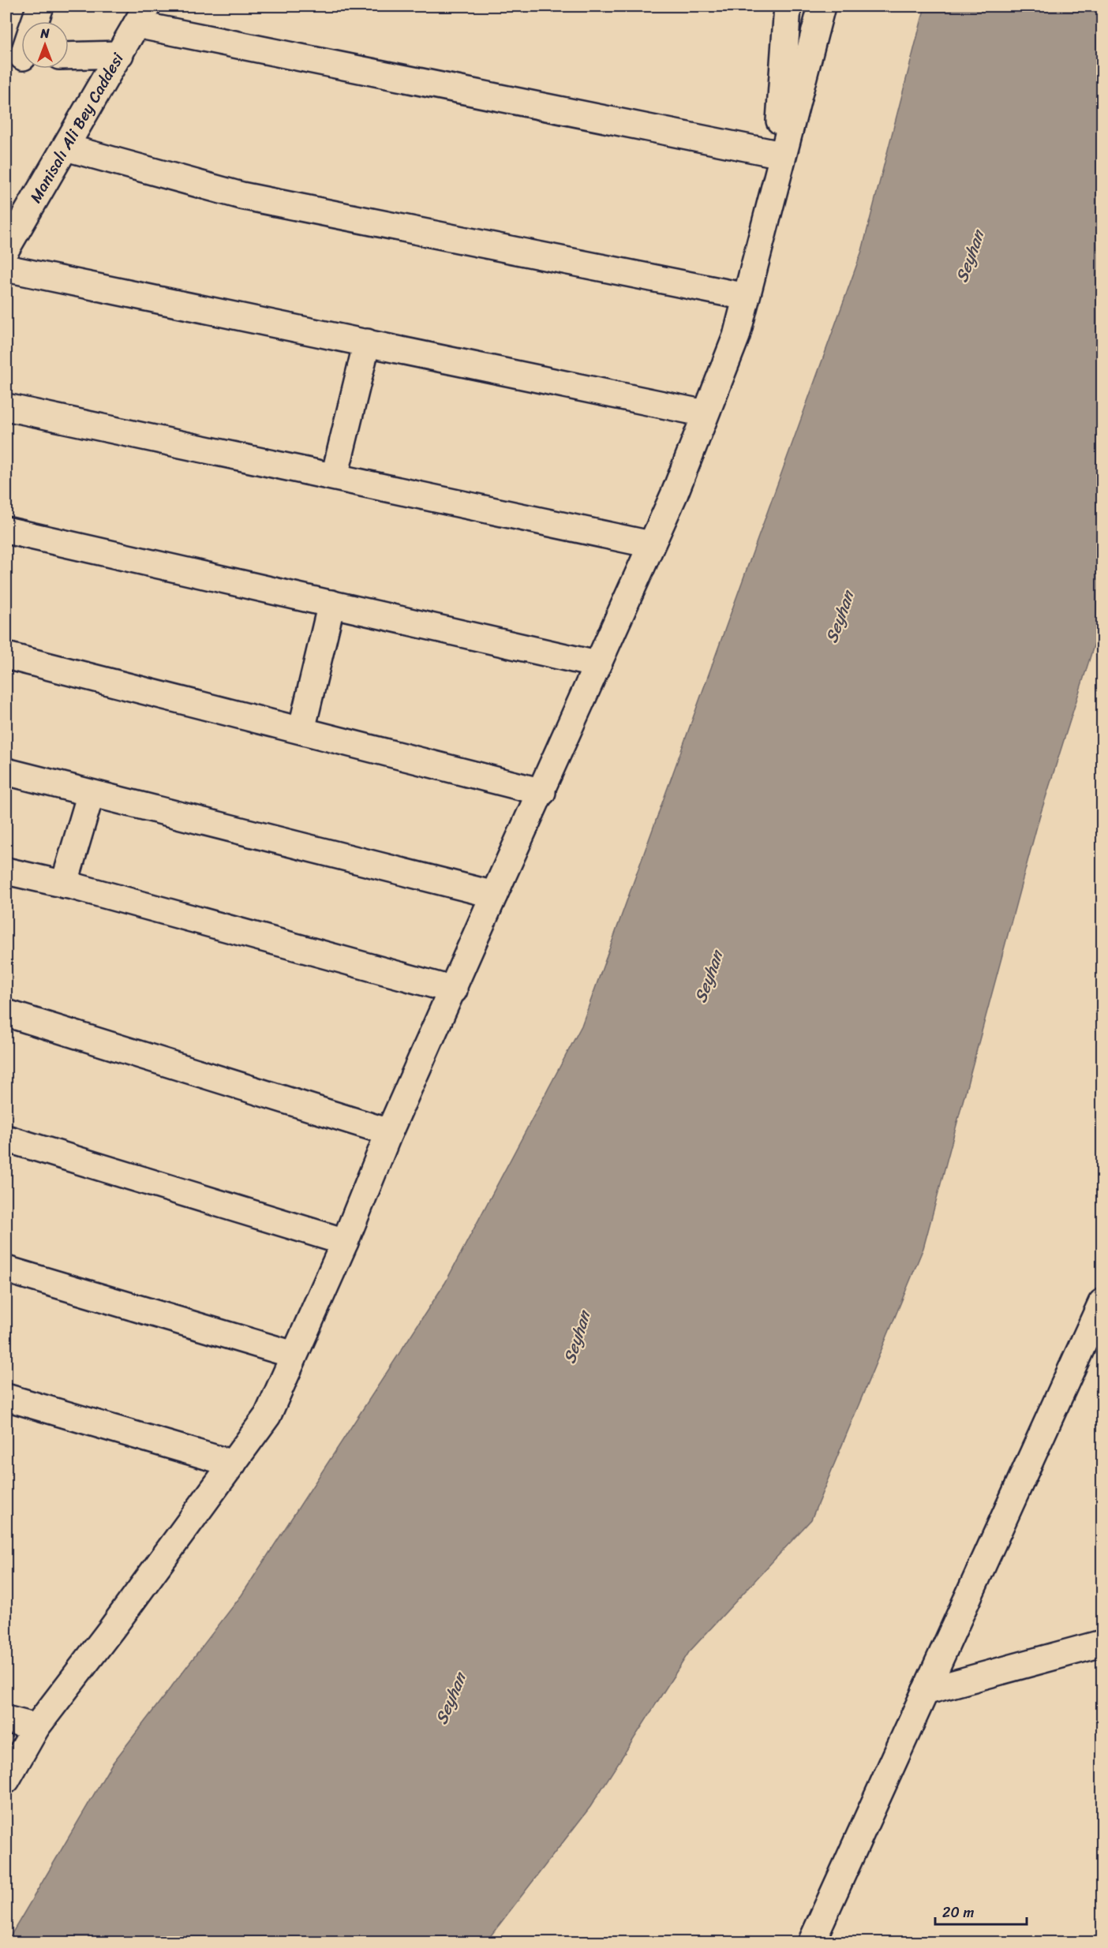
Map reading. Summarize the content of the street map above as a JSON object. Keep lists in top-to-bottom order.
{
  "streets": {
    "street": ["Manisalı Ali Bey Caddesi"]
  },
  "water": ["Seyhan"],
  "scale_bar": "20 m",
  "north": "top"
}
